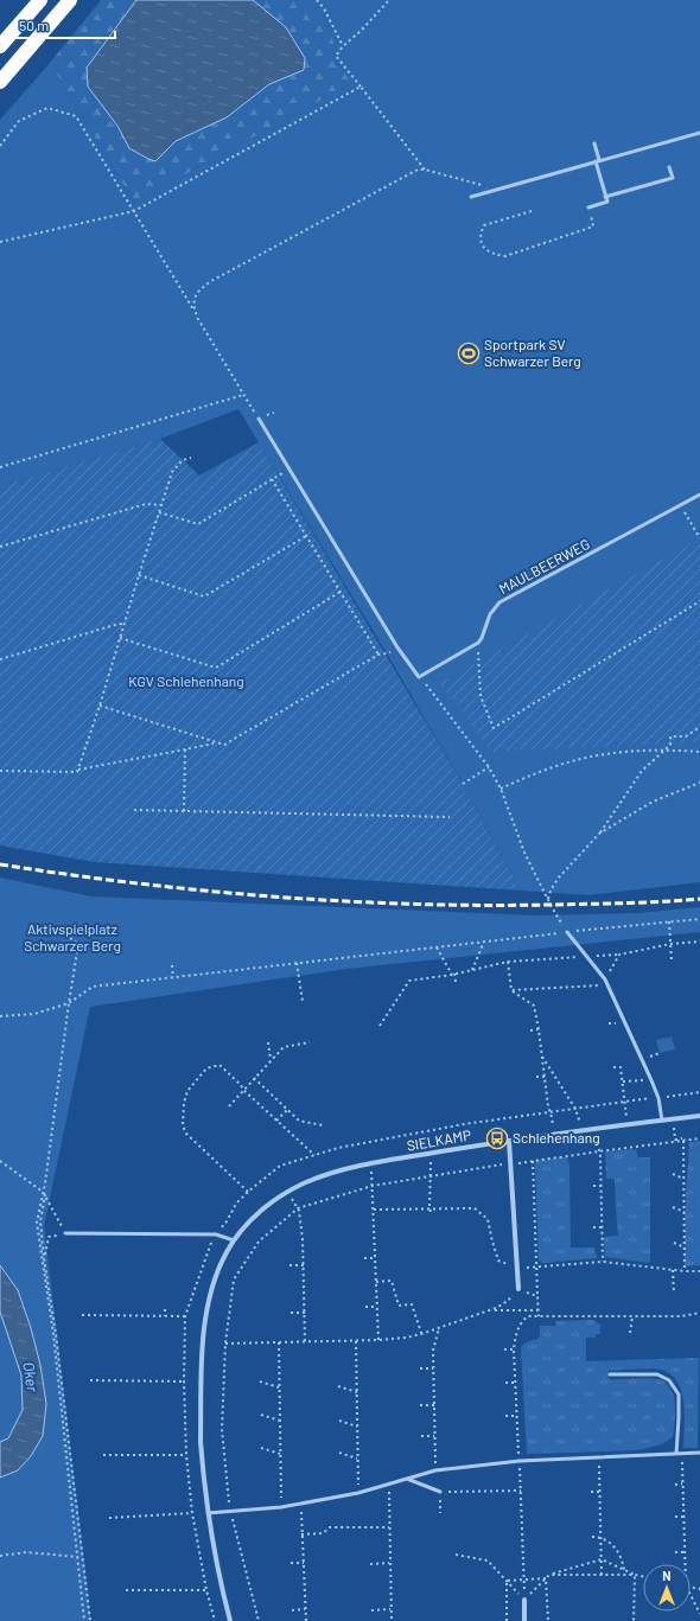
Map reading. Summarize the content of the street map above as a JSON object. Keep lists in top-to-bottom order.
{
  "streets": {
    "street": ["SIELKAMP"],
    "lane": ["MAULBEERWEG"]
  },
  "water": ["Oker"],
  "parks": ["KGV Schlehenhang", "Aktivspielplatz Schwarzer Berg"],
  "places": {
    "sports": ["Sportpark SV Schwarzer Berg"],
    "bus stop": ["Schlehenhang"]
  },
  "scale_bar": "50 m",
  "north": "top"
}
